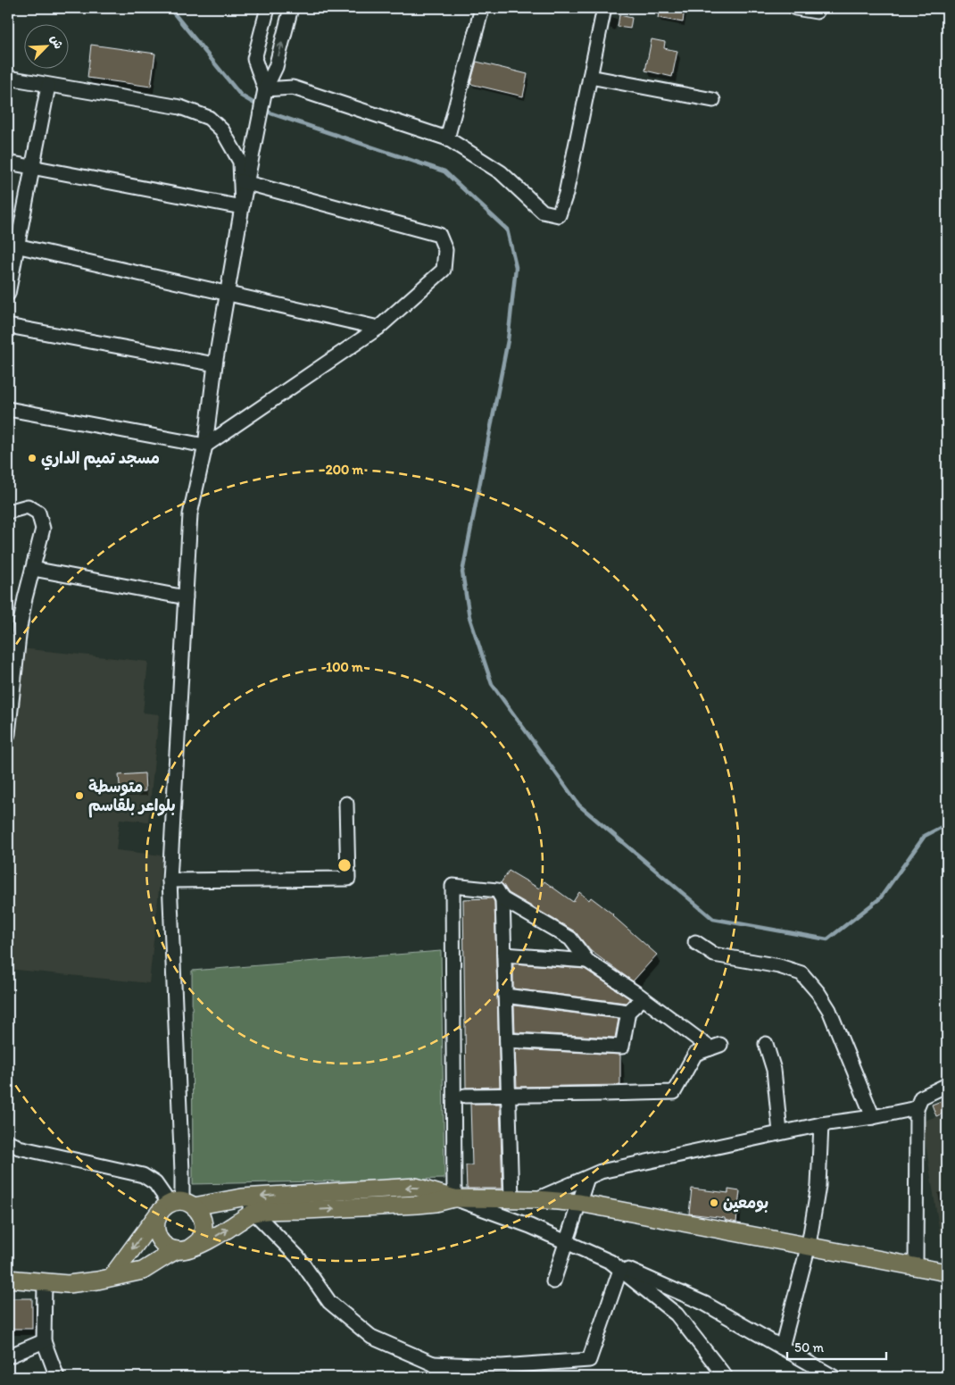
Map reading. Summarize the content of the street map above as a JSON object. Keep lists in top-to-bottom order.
{
  "places": ["مسجد تميم الداري", "متوسطة بلواعر بلقاسم", "بومعين"],
  "scale_bar": "50 m",
  "north": "top right",
  "rings": ["200 m", "100 m"]
}
